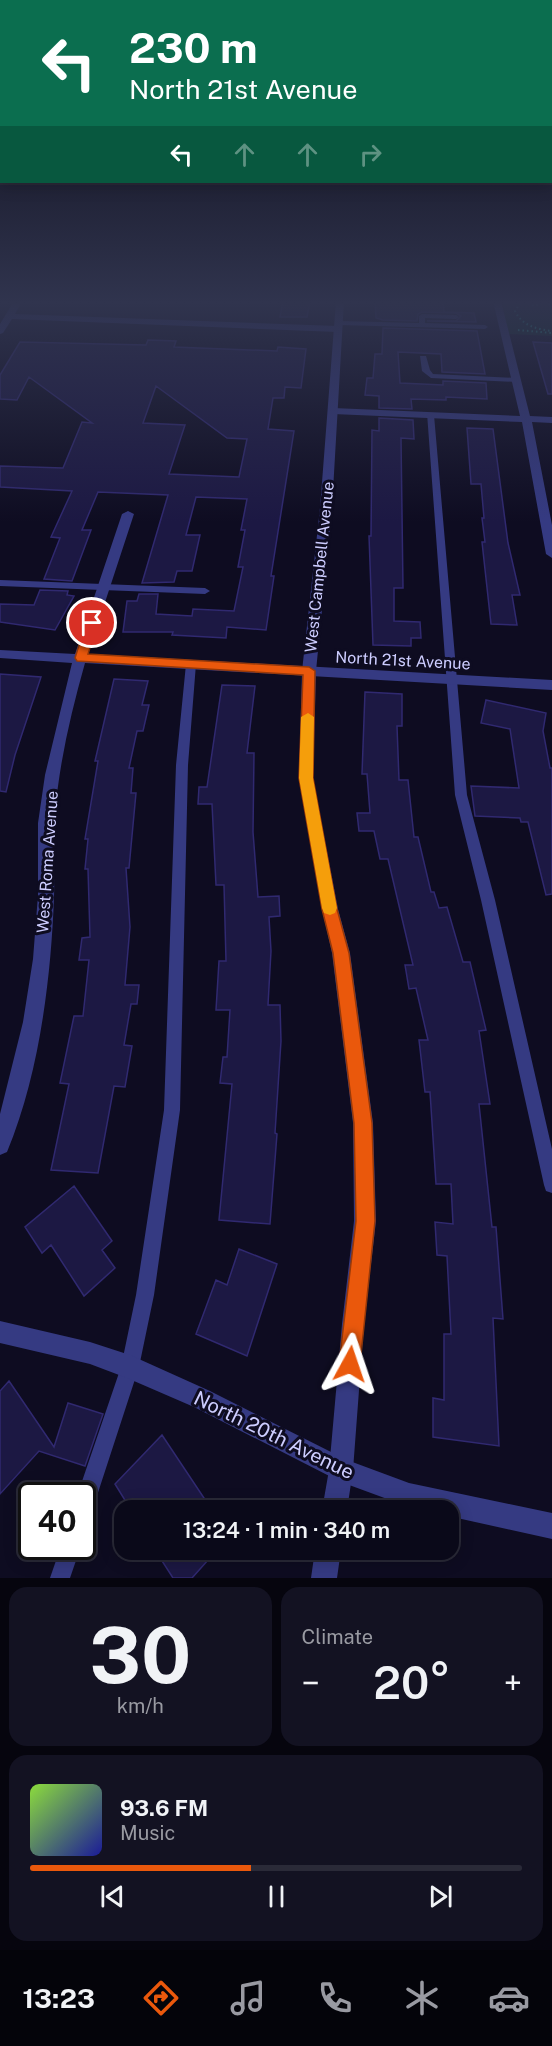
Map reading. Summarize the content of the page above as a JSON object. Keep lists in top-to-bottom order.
{
  "streets": {
    "street": [
      "West Campbell Avenue",
      "North 21st Avenue",
      "West Roma Avenue",
      "North 20th Avenue"
    ]
  },
  "crossings": [
    ["West Campbell Avenue", "North 21st Avenue"],
    ["West Campbell Avenue", "North 20th Avenue"],
    ["North 21st Avenue", "West Roma Avenue"]
  ],
  "page": {
    "turn": ["230 m", "North 21st Avenue"],
    "limit": "40",
    "trip": "13:24 · 1 min · 340 m",
    "tile": [
      ["30", "km/h"],
      "Climate"
    ],
    "heat": ["−", "20°", "+"],
    "song": ["93.6 FM", "Music"],
    "tabs": "13:23"
  }
}
